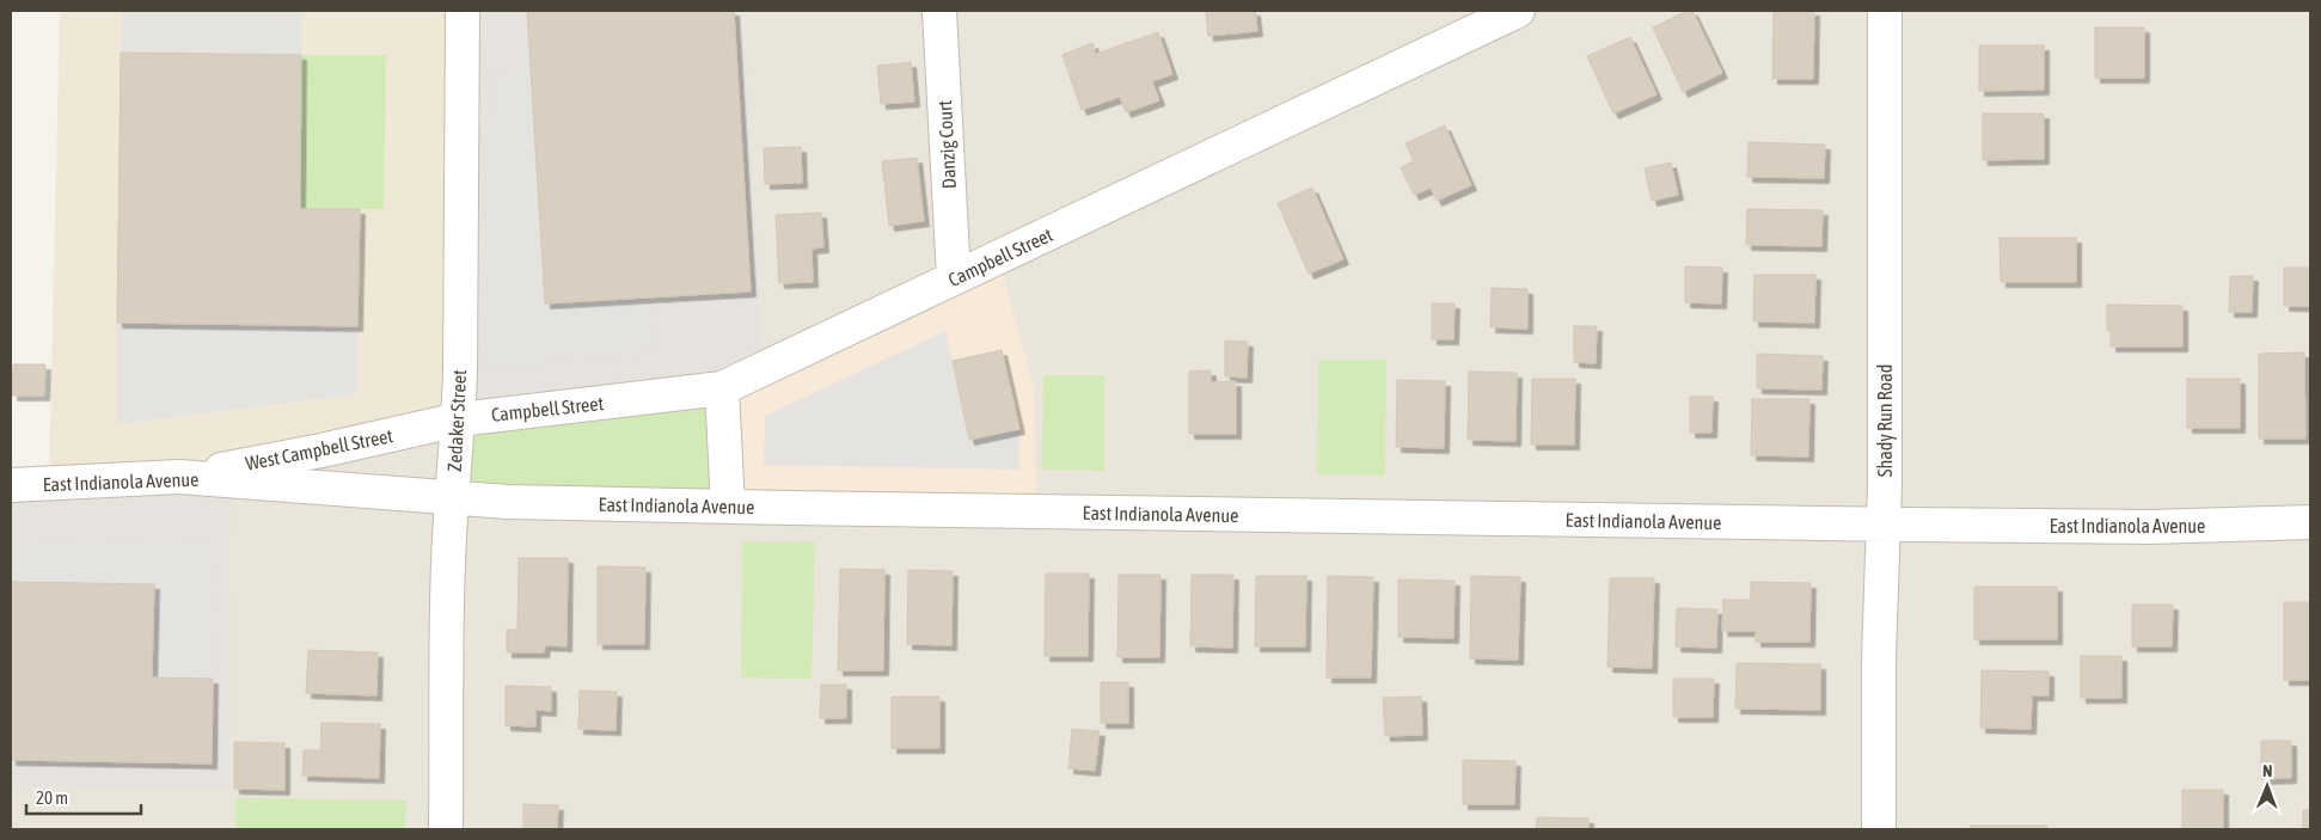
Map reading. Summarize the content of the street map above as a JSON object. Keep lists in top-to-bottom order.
{
  "streets": {
    "street": [
      "Danzig Court",
      "Campbell Street",
      "Zedaker Street",
      "Shady Run Road",
      "West Campbell Street",
      "East Indianola Avenue"
    ]
  },
  "crossings": [
    ["Danzig Court", "Campbell Street"],
    ["Campbell Street", "Zedaker Street"],
    ["Campbell Street", "West Campbell Street"],
    ["Zedaker Street", "West Campbell Street"],
    ["Zedaker Street", "East Indianola Avenue"],
    ["Shady Run Road", "East Indianola Avenue"],
    ["West Campbell Street", "East Indianola Avenue"]
  ],
  "scale_bar": "20 m",
  "north": "top"
}
